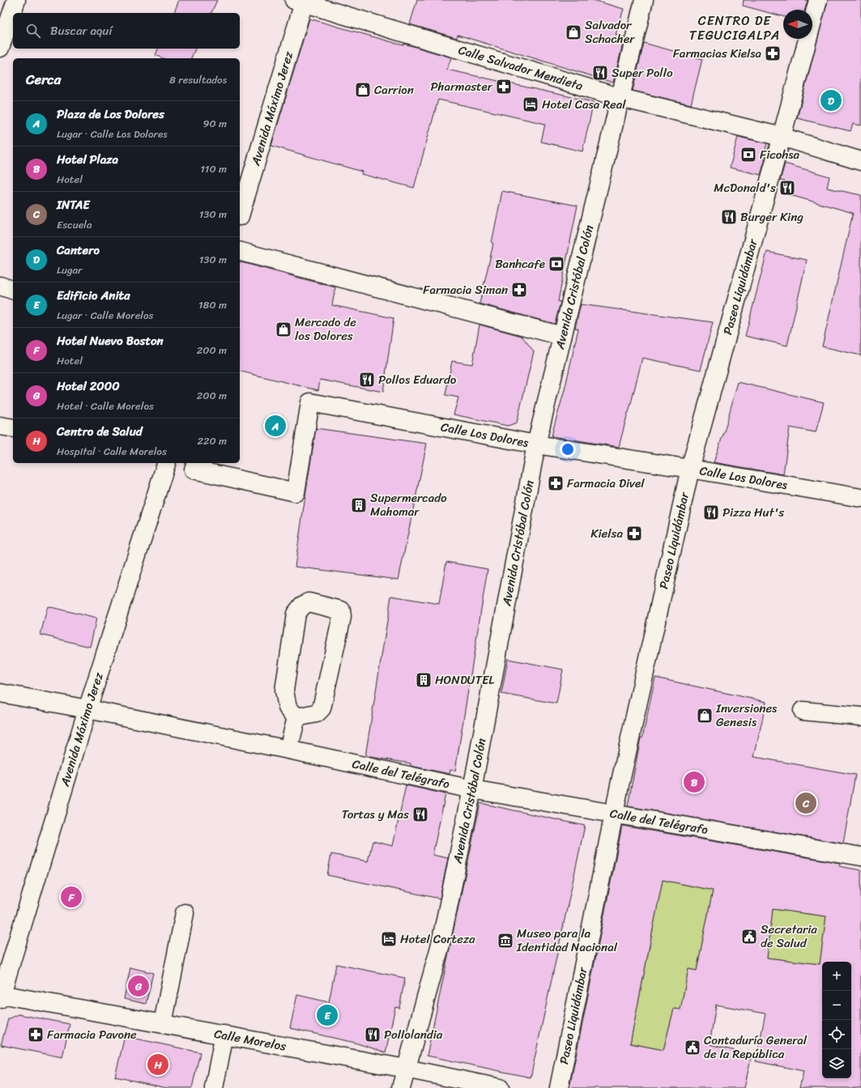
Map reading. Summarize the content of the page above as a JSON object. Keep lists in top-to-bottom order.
{
  "streets": {
    "street": [
      "Calle Salvador Mendieta",
      "Avenida Máximo Jerez",
      "Paseo Liquidámbar",
      "Avenida Cristóbal Colón",
      "Calle Los Dolores",
      "Calle del Telégrafo",
      "Calle Morelos"
    ]
  },
  "crossings": [
    ["Calle Salvador Mendieta", "Avenida Máximo Jerez"],
    ["Calle Salvador Mendieta", "Paseo Liquidámbar"],
    ["Calle Salvador Mendieta", "Avenida Cristóbal Colón"],
    ["Avenida Máximo Jerez", "Calle del Telégrafo"],
    ["Avenida Máximo Jerez", "Calle Morelos"],
    ["Paseo Liquidámbar", "Calle Los Dolores"],
    ["Paseo Liquidámbar", "Calle del Telégrafo"],
    ["Avenida Cristóbal Colón", "Calle Los Dolores"],
    ["Avenida Cristóbal Colón", "Calle del Telégrafo"],
    ["Avenida Cristóbal Colón", "Calle Morelos"]
  ],
  "districts": ["CENTRO DE TEGUCIGALPA"],
  "places": {
    "shop": [
      "Salvador Schacher",
      "Carrion",
      "Mercado de los Dolores",
      "Inversiones Genesis"
    ],
    "pharmacy": [
      "Farmacias Kielsa",
      "Pharmaster",
      "Farmacia Siman",
      "Farmacia Divel",
      "Kielsa",
      "Farmacia Pavone"
    ],
    "restaurant": [
      "Super Pollo",
      "McDonald's",
      "Burger King",
      "Pollos Eduardo",
      "Pizza Hut's",
      "Tortas y Mas",
      "Pollolandia"
    ],
    "hotel": ["Hotel Casa Real", "Hotel Corteza"],
    "bank": ["Ficohsa", "Banhcafe"],
    "building": ["Supermercado Mahomar", "HONDUTEL"],
    "public building": ["Secretaria de Salud", "Contaduría General de la República"],
    "museum": ["Museo para la Identidad Nacional"]
  },
  "north": "left",
  "page": {
    "search": "Buscar aquí",
    "heading": ["Cerca", "8 resultados"],
    "pins": [
      "D",
      "A",
      "B",
      "C",
      "F",
      "G",
      "E",
      "H"
    ],
    "list": [
      {
        "mark": "A",
        "name": "Plaza de Los Dolores",
        "note": "Lugar · Calle Los Dolores",
        "value": "90 m"
      },
      {
        "mark": "B",
        "name": "Hotel Plaza",
        "note": "Hotel",
        "value": "110 m"
      },
      {
        "mark": "C",
        "name": "INTAE",
        "note": "Escuela",
        "value": "130 m"
      },
      {
        "mark": "D",
        "name": "Cantero",
        "note": "Lugar",
        "value": "130 m"
      },
      {
        "mark": "E",
        "name": "Edificio Anita",
        "note": "Lugar · Calle Morelos",
        "value": "180 m"
      },
      {
        "mark": "F",
        "name": "Hotel Nuevo Boston",
        "note": "Hotel",
        "value": "200 m"
      },
      {
        "mark": "G",
        "name": "Hotel 2000",
        "note": "Hotel · Calle Morelos",
        "value": "200 m"
      },
      {
        "mark": "H",
        "name": "Centro de Salud",
        "note": "Hospital · Calle Morelos",
        "value": "220 m"
      }
    ],
    "map_buttons": ["+", "−"]
  }
}
